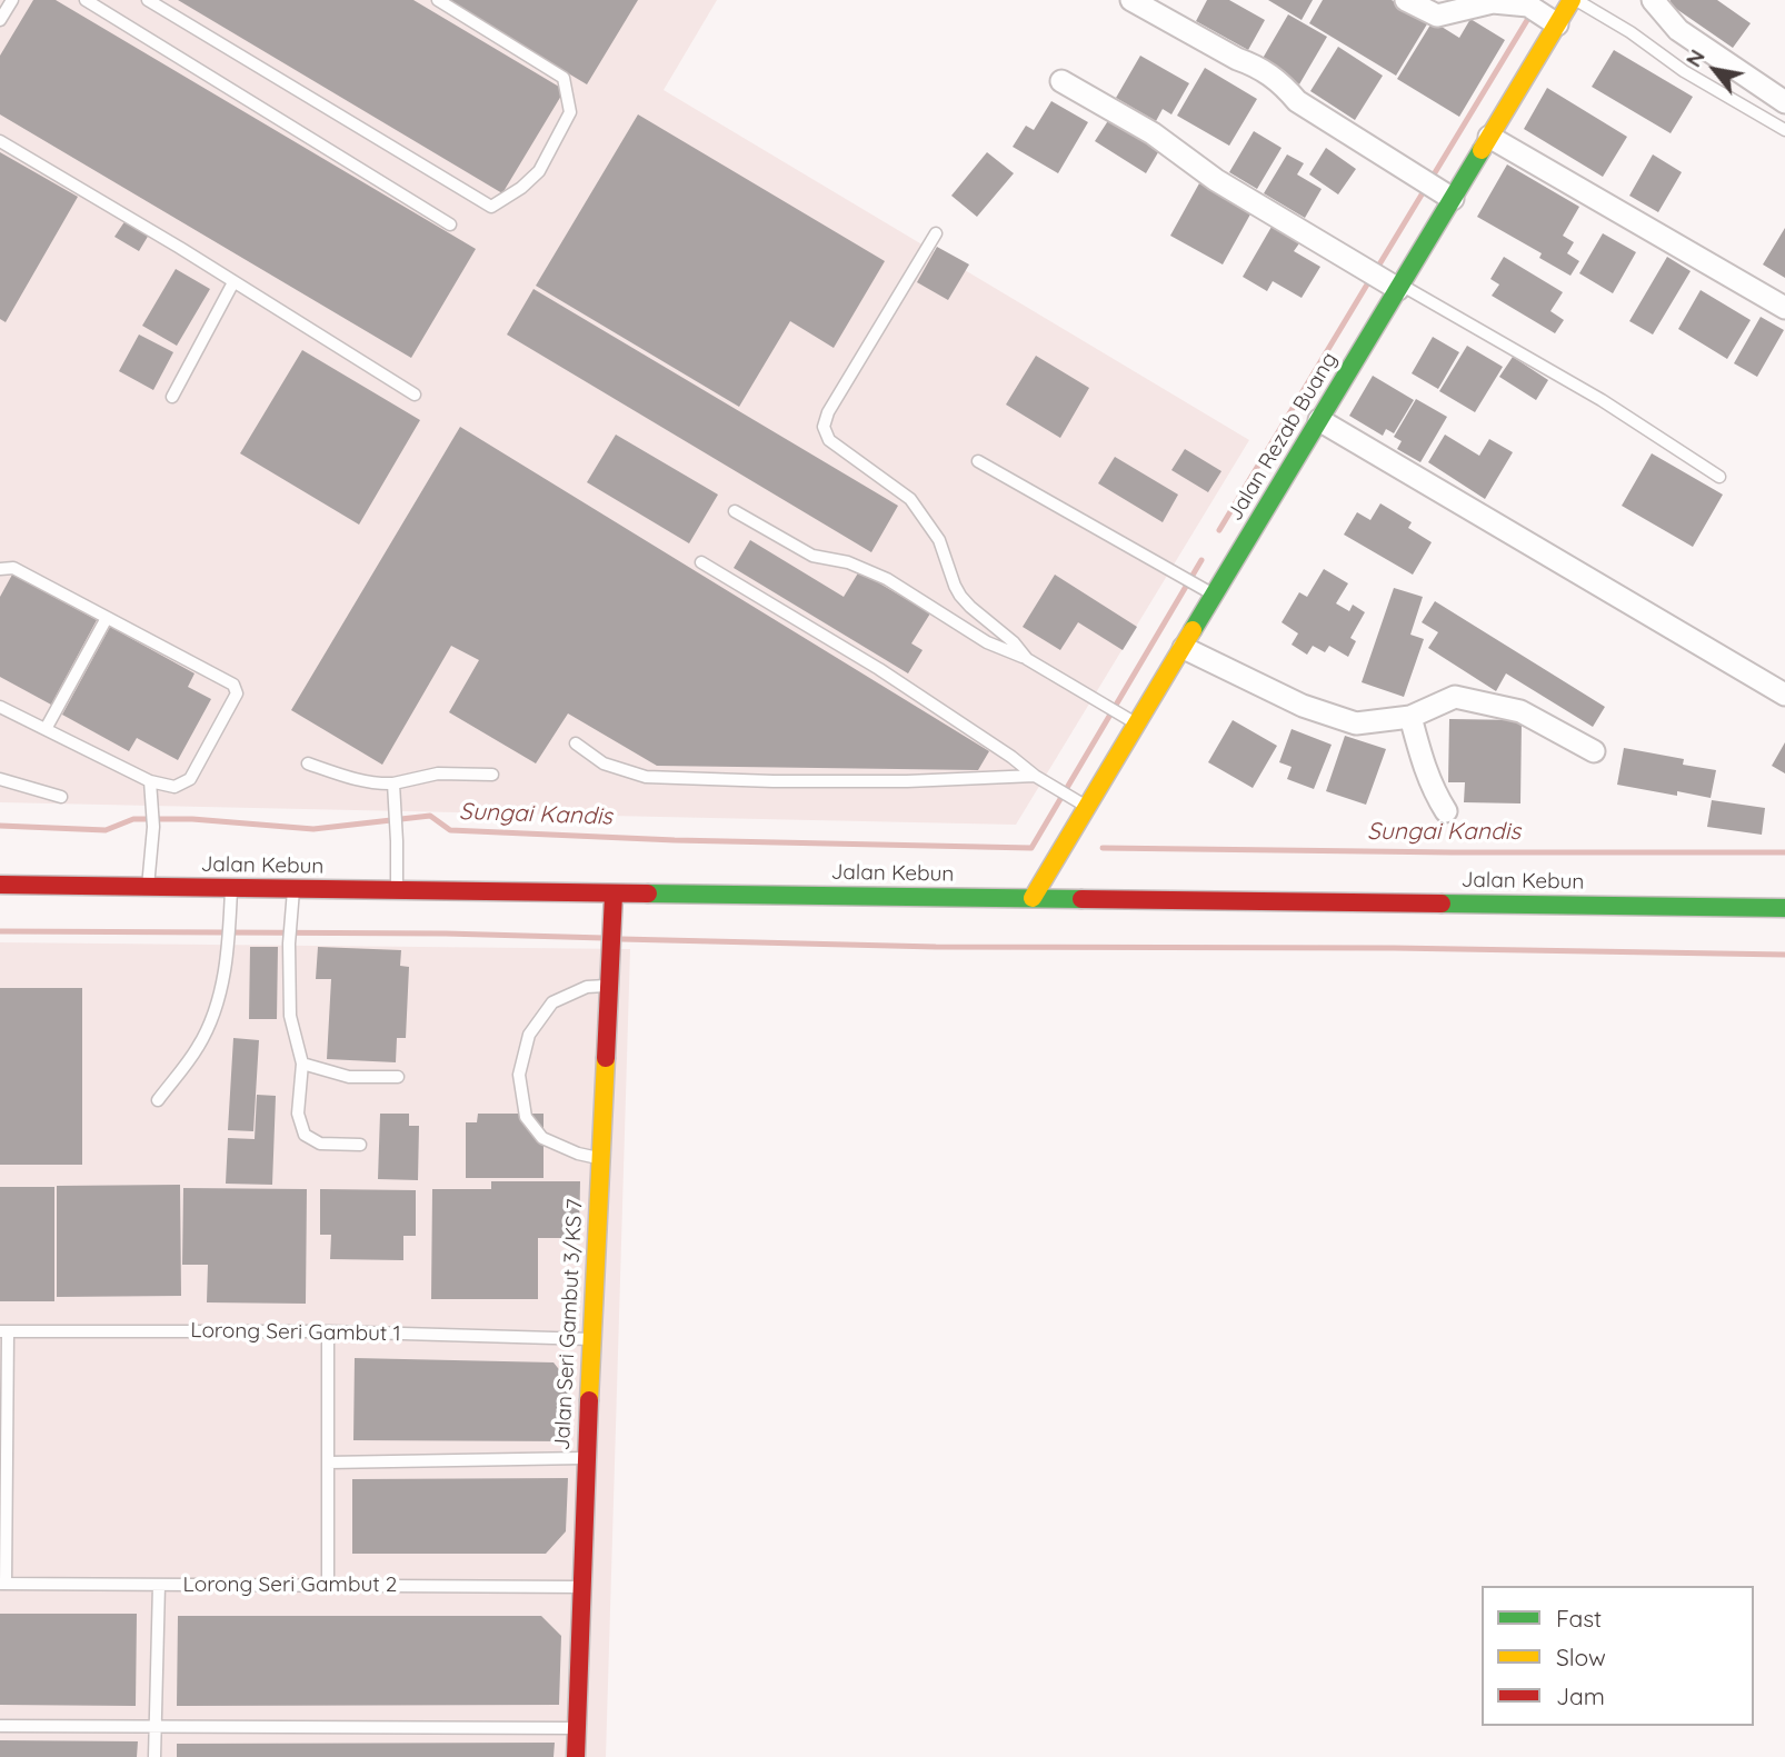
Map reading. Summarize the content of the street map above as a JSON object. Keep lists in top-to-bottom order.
{
  "streets": {
    "street": ["Jalan Rezab Buang", "Jalan Kebun", "Jalan Seri Gambut 3/KS 7"],
    "lane": ["Lorong Seri Gambut 1", "Lorong Seri Gambut 2"]
  },
  "crossings": [
    ["Jalan Rezab Buang", "Jalan Kebun"],
    ["Jalan Kebun", "Jalan Seri Gambut 3/KS 7"],
    ["Jalan Seri Gambut 3/KS 7", "Lorong Seri Gambut 1"],
    ["Jalan Seri Gambut 3/KS 7", "Lorong Seri Gambut 2"]
  ],
  "water": ["Sungai Kandis"],
  "legend": ["Fast", "Slow", "Jam"],
  "north": "top left"
}
